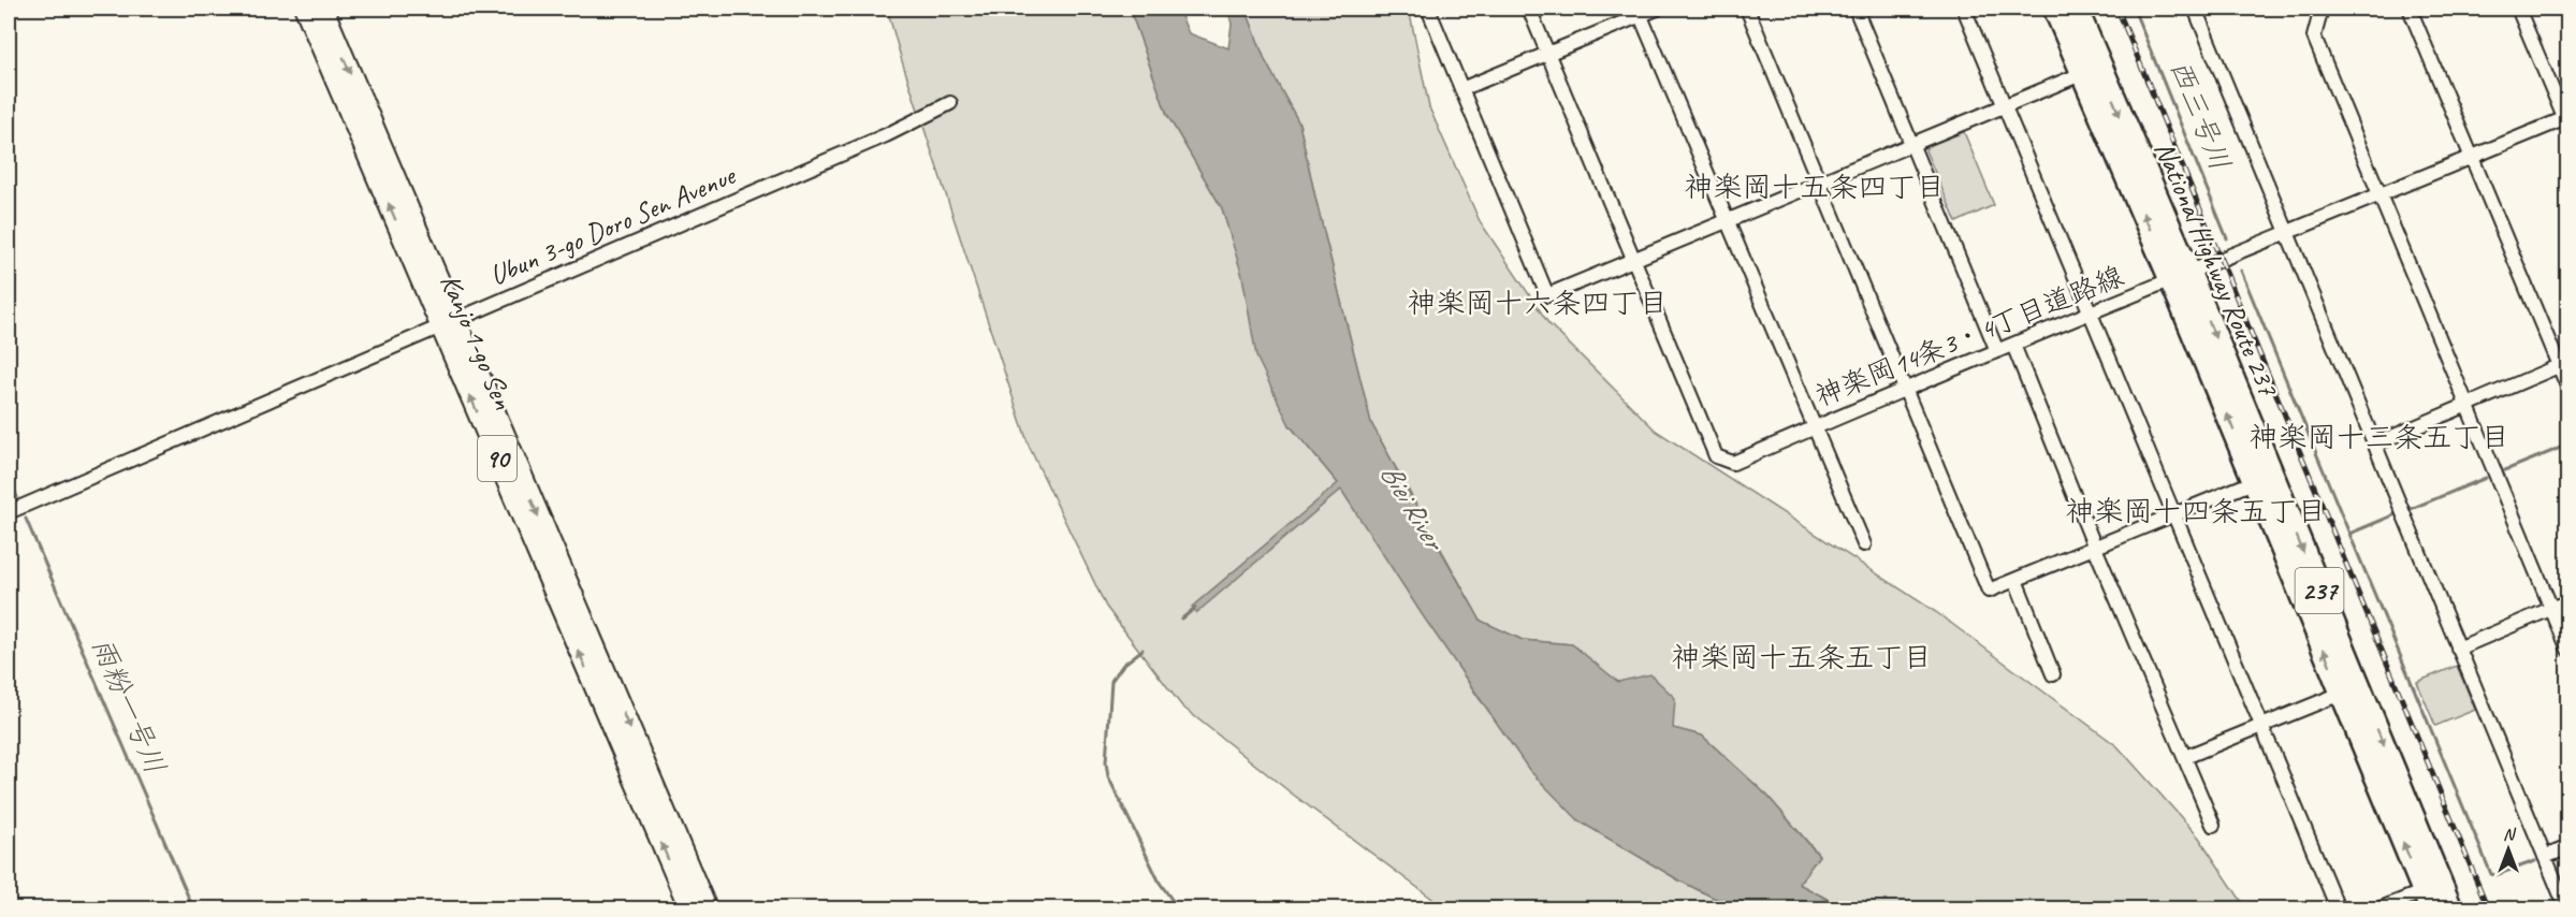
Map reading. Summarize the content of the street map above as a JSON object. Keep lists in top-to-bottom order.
{
  "streets": {
    "highway": ["National Highway Route 237", "237"],
    "main road": ["Kanjo 1-go Sen", "90"],
    "street": ["Ubun 3-go Doro Sen Avenue", "神楽岡14条3・4丁目道路線"]
  },
  "crossings": [
    ["Ubun 3-go Doro Sen Avenue", "Kanjo 1-go Sen"],
    ["National Highway Route 237", "神楽岡14条3・4丁目道路線"]
  ],
  "districts": [
    "神楽岡十五条四丁目",
    "神楽岡十六条四丁目",
    "神楽岡十三条五丁目",
    "神楽岡十四条五丁目",
    "神楽岡十五条五丁目"
  ],
  "water": ["西三号川", "Biei River", "雨粉一号川"],
  "north": "top"
}
